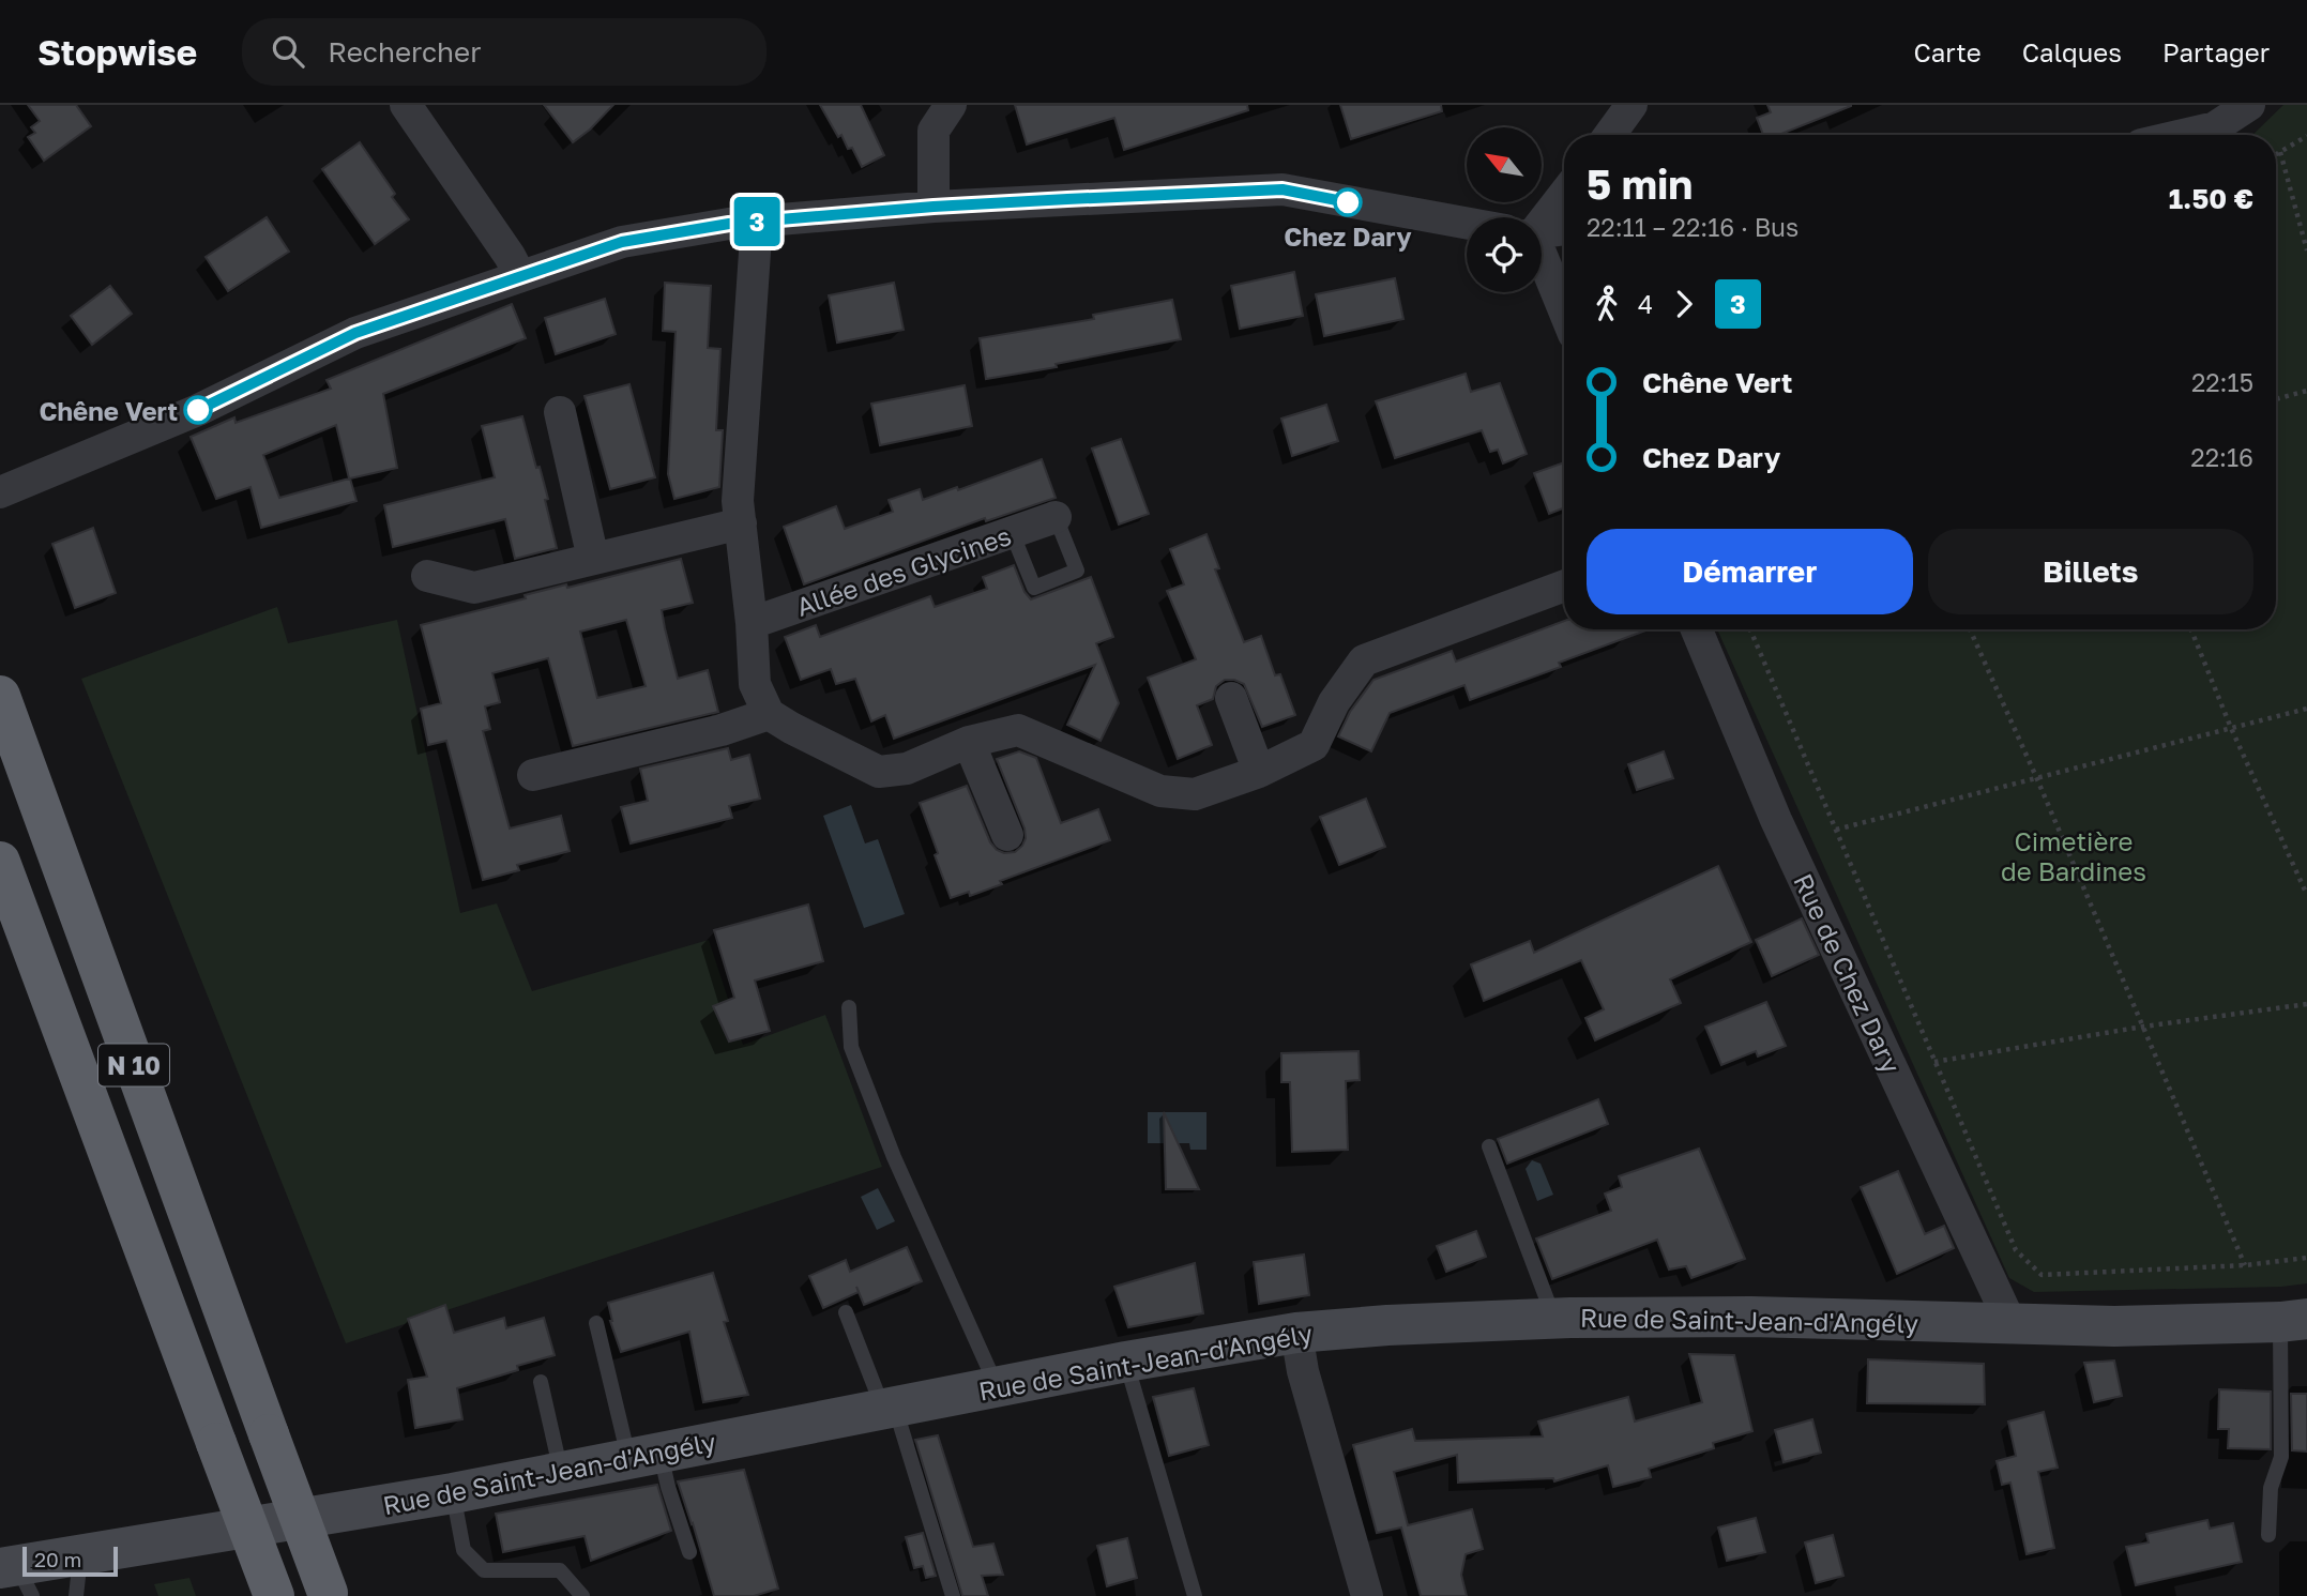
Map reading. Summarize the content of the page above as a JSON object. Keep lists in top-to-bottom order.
{
  "streets": {
    "highway": ["N 10"],
    "main road": ["Rue de Saint-Jean-d'Angély"],
    "street": ["Allée des Glycines", "Rue de Chez Dary"]
  },
  "crossings": [
    ["Rue de Chez Dary", "Rue de Saint-Jean-d'Angély"]
  ],
  "parks": ["Cimetière de Bardines"],
  "places": ["Chez Dary", "Chêne Vert"],
  "lines": ["bus line 3"],
  "scale_bar": "20 m",
  "north": "top left",
  "page": {
    "header": "Stopwise",
    "search": "Rechercher",
    "nav": ["Carte", "Calques", "Partager"],
    "on_map": "3",
    "heading": ["5 min", "22:11 – 22:16 · Bus", "1.50 €"],
    "legs": ["4", "3"],
    "list": [
      {
        "name": "Chêne Vert",
        "value": "22:15"
      },
      {
        "name": "Chez Dary",
        "value": "22:16"
      }
    ],
    "buttons": ["Démarrer", "Billets"],
    "scale": "20 m"
  }
}
